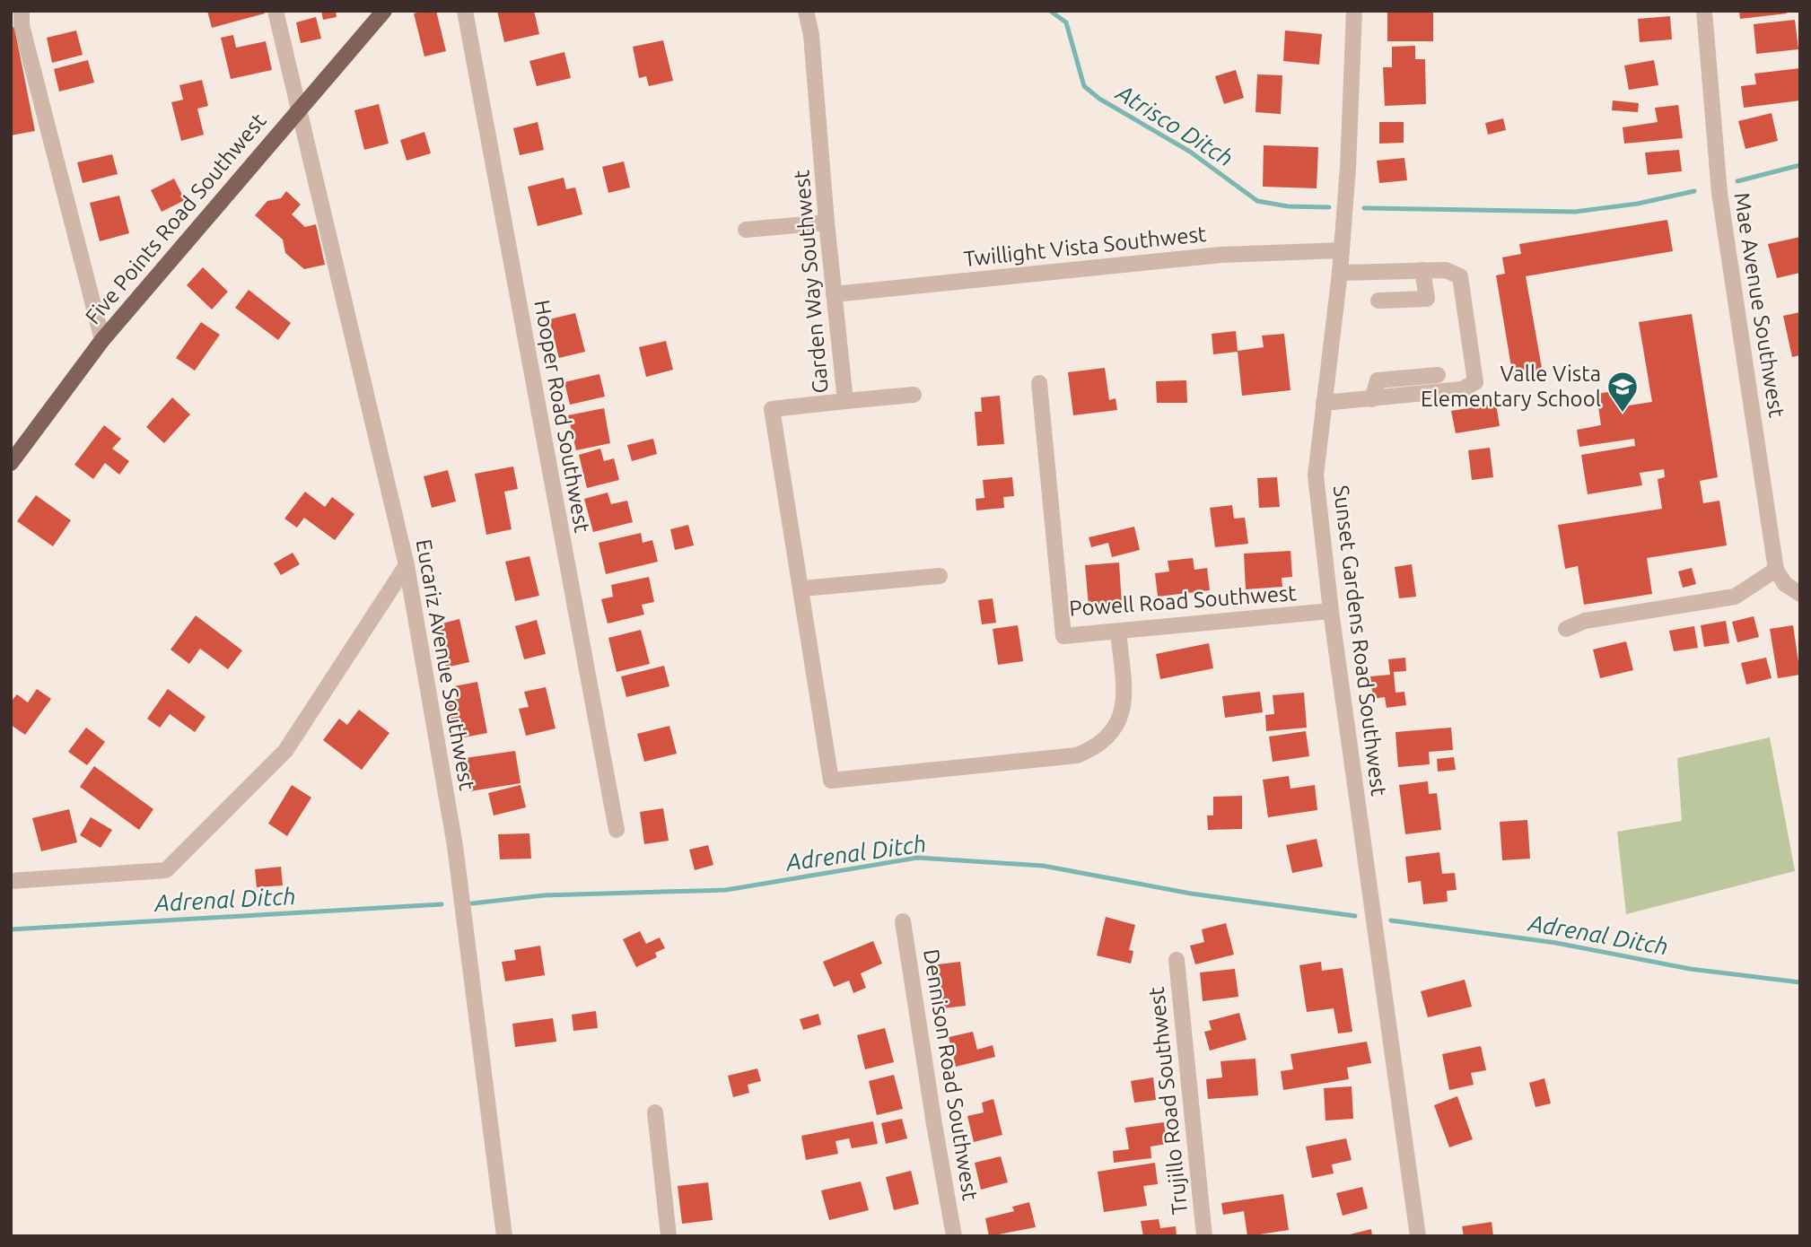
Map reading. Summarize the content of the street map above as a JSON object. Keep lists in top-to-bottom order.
{
  "streets": {
    "main road": ["Five Points Road Southwest"],
    "street": [
      "Twillight Vista Southwest",
      "Garden Way Southwest",
      "Mae Avenue Southwest",
      "Hooper Road Southwest",
      "Powell Road Southwest",
      "Sunset Gardens Road Southwest",
      "Eucariz Avenue Southwest",
      "Dennison Road Southwest",
      "Trujillo Road Southwest"
    ]
  },
  "crossings": [
    ["Five Points Road Southwest", "Eucariz Avenue Southwest"],
    ["Twillight Vista Southwest", "Garden Way Southwest"],
    ["Twillight Vista Southwest", "Sunset Gardens Road Southwest"],
    ["Garden Way Southwest", "Powell Road Southwest"],
    ["Powell Road Southwest", "Sunset Gardens Road Southwest"]
  ],
  "water": ["Atrisco Ditch", "Adrenal Ditch"],
  "places": {
    "school or university": ["Valle Vista Elementary School"]
  }
}
